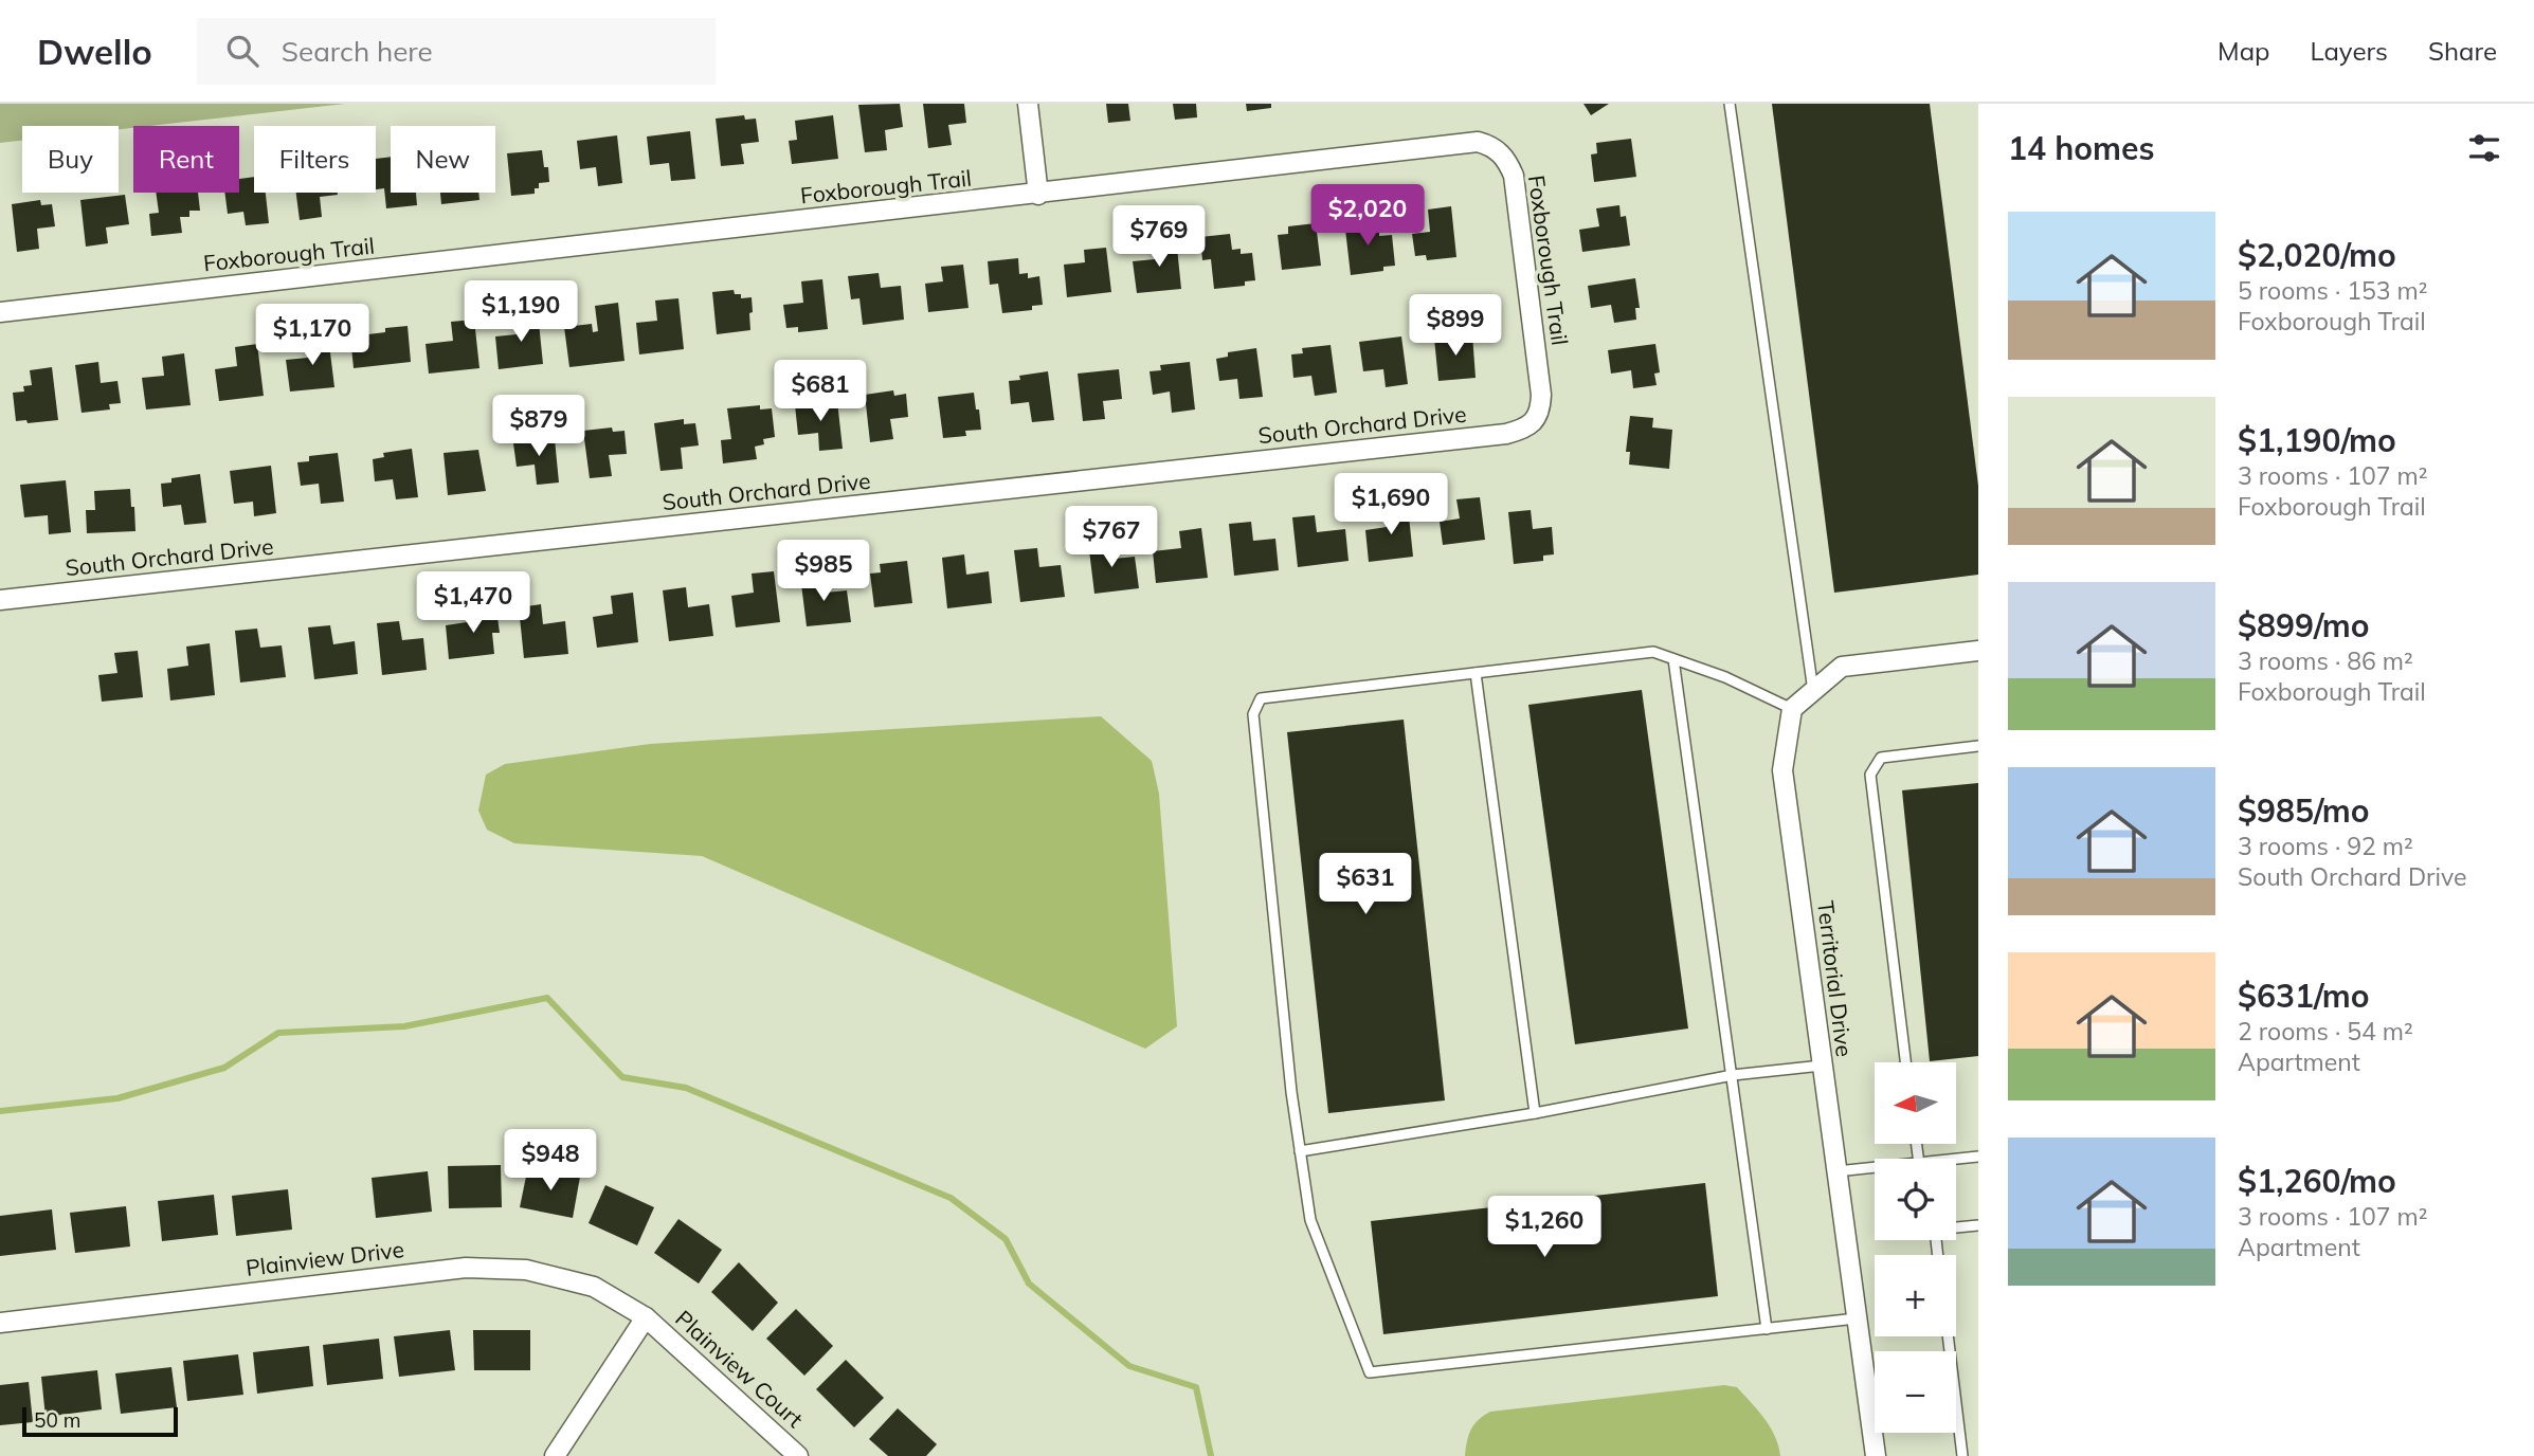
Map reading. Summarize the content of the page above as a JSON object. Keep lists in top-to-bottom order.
{
  "streets": {
    "street": [
      "Foxborough Trail",
      "South Orchard Drive",
      "Territorial Drive",
      "Plainview Drive",
      "Plainview Court"
    ]
  },
  "crossings": [
    ["Foxborough Trail", "South Orchard Drive"],
    ["Plainview Drive", "Plainview Court"]
  ],
  "scale_bar": "50 m",
  "north": "left",
  "page": {
    "header": "Dwello",
    "search": "Search here",
    "nav": ["Map", "Layers", "Share"],
    "heading": "14 homes",
    "chip": [
      "Buy",
      "Rent",
      "Filters",
      "New"
    ],
    "price": [
      "$2,020",
      "$769",
      "$1,190",
      "$899",
      "$1,170",
      "$681",
      "$879",
      "$1,690",
      "$767",
      "$985",
      "$1,470",
      "$631",
      "$948",
      "$1,260"
    ],
    "list": [
      {
        "name": "$2,020/mo",
        "note": "5 rooms · 153 m² · Foxborough Trail"
      },
      {
        "name": "$1,190/mo",
        "note": "3 rooms · 107 m² · Foxborough Trail"
      },
      {
        "name": "$899/mo",
        "note": "3 rooms · 86 m² · Foxborough Trail"
      },
      {
        "name": "$985/mo",
        "note": "3 rooms · 92 m² · South Orchard Drive"
      },
      {
        "name": "$631/mo",
        "note": "2 rooms · 54 m² · Apartment"
      },
      {
        "name": "$1,260/mo",
        "note": "3 rooms · 107 m² · Apartment"
      }
    ],
    "map_buttons": ["+", "−"],
    "scale": "50 m"
  }
}
